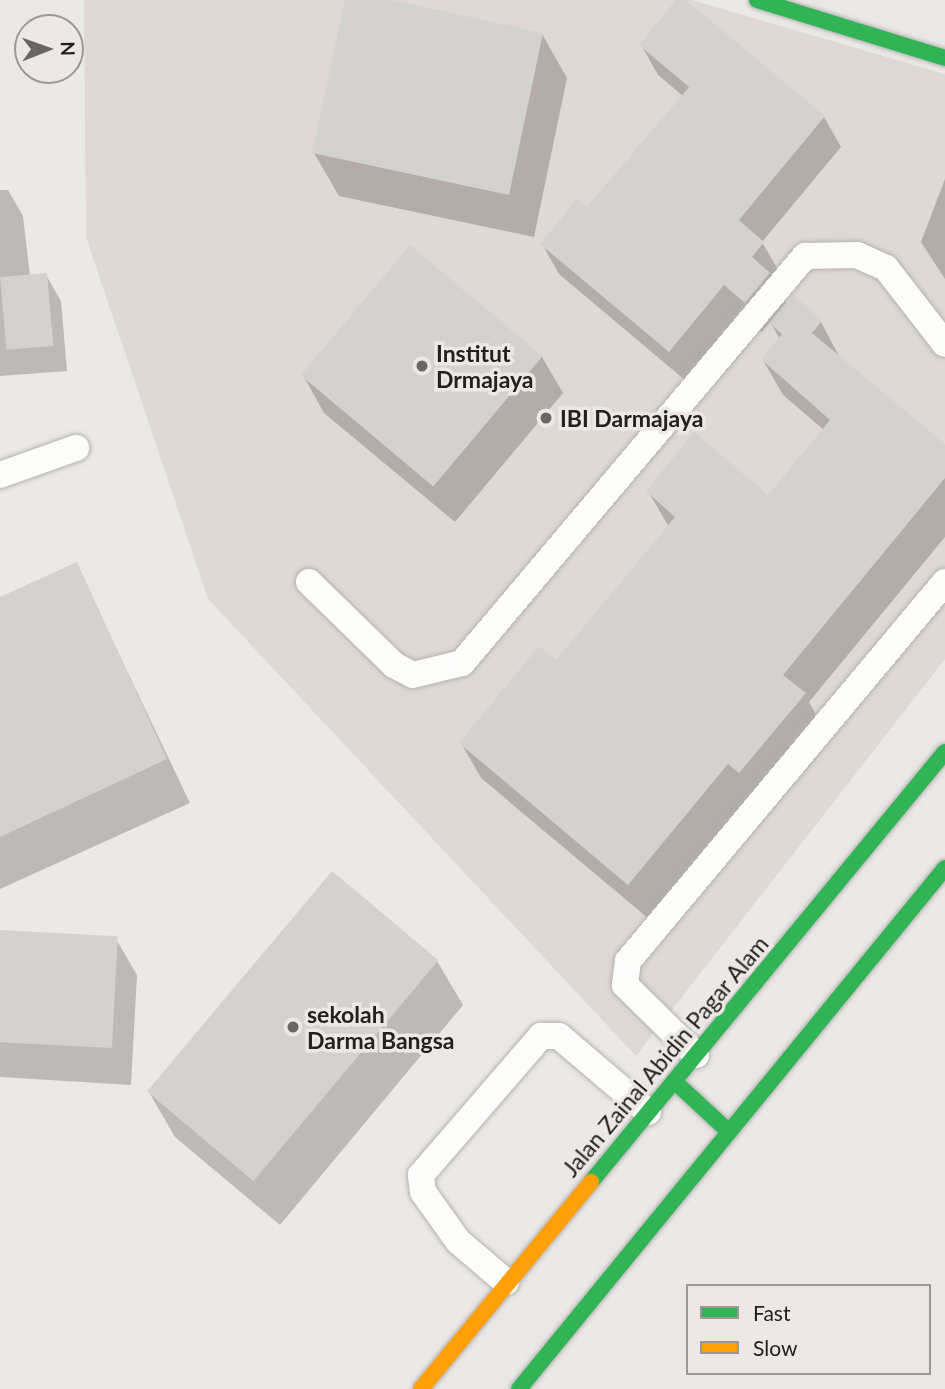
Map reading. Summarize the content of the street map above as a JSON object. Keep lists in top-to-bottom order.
{
  "streets": {
    "main road": ["Jalan Zainal Abidin Pagar Alam"]
  },
  "places": ["Institut Drmajaya", "IBI Darmajaya", "sekolah Darma Bangsa"],
  "legend": ["Fast", "Slow"],
  "north": "right"
}
